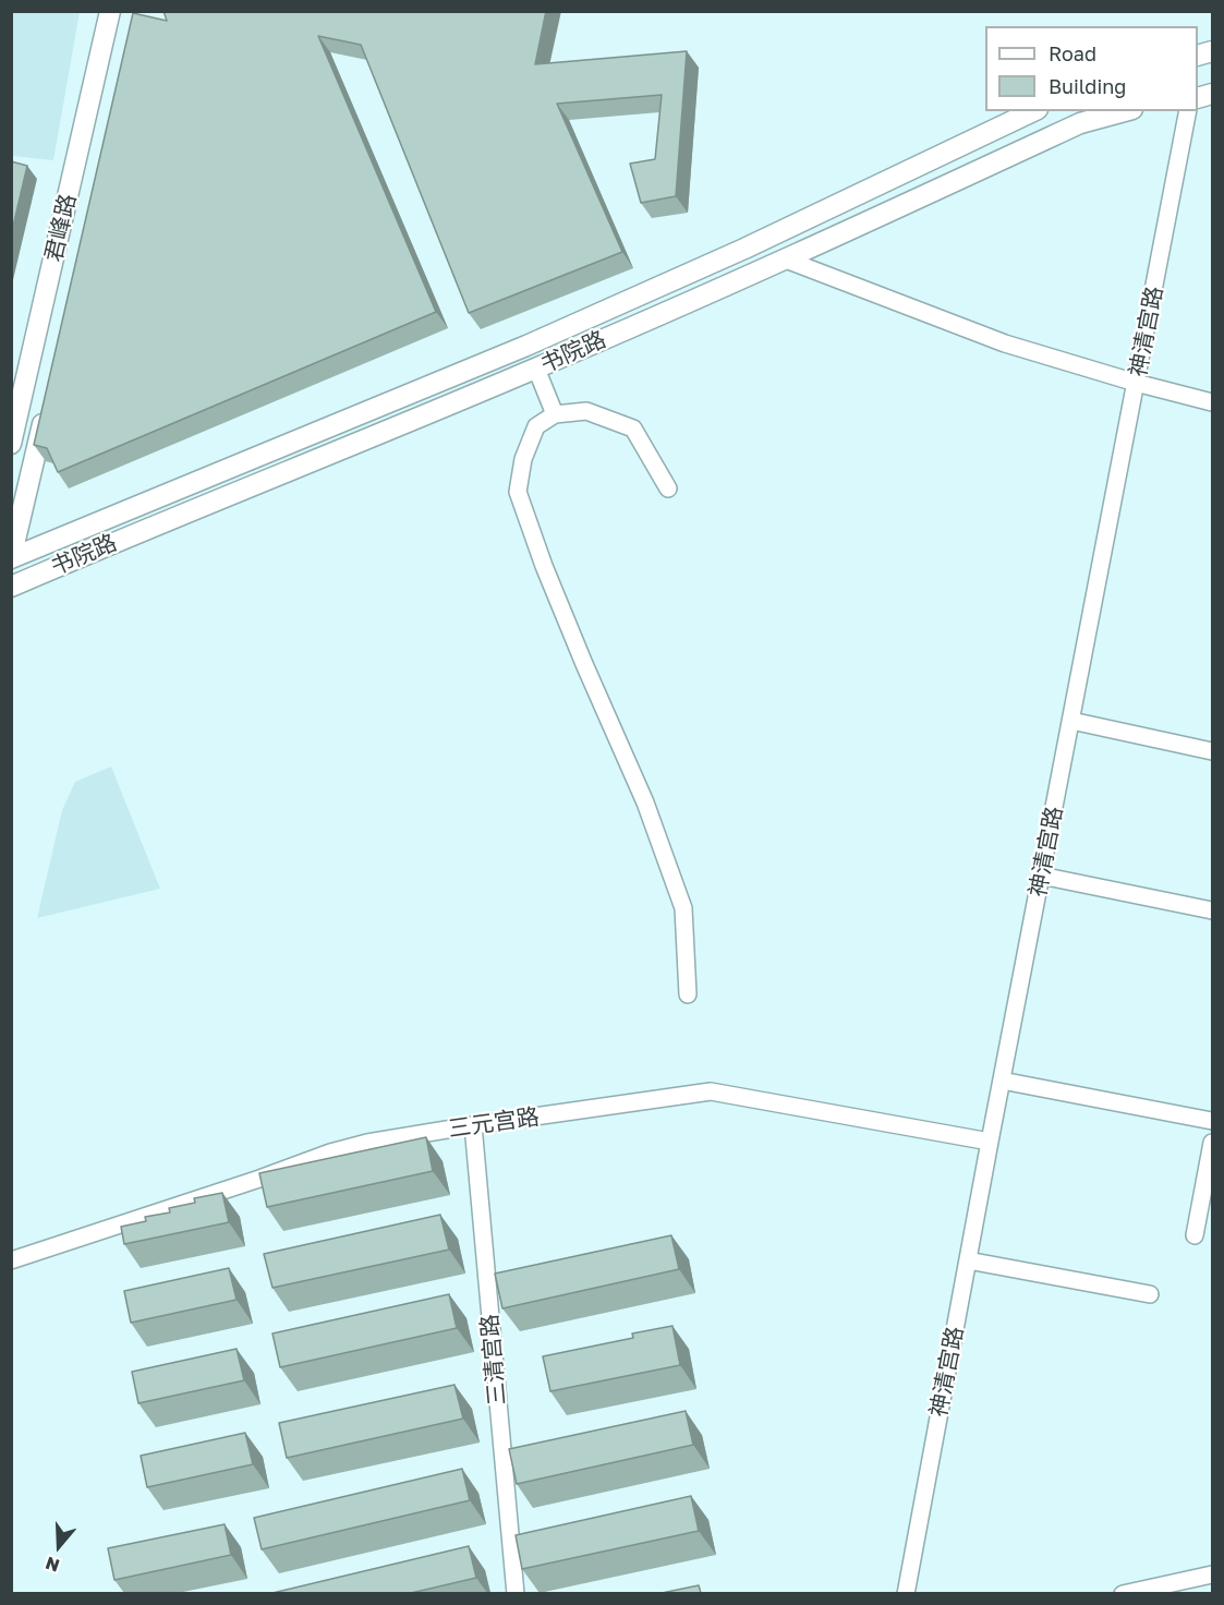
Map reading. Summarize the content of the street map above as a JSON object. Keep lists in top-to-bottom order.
{
  "streets": {
    "main road": ["君峰路", "书院路"],
    "street": ["神清宫路", "三元宫路", "三清宫路"]
  },
  "crossings": [
    ["神清宫路", "三元宫路"],
    ["三元宫路", "三清宫路"]
  ],
  "legend": ["Road", "Building"],
  "north": "bottom"
}
